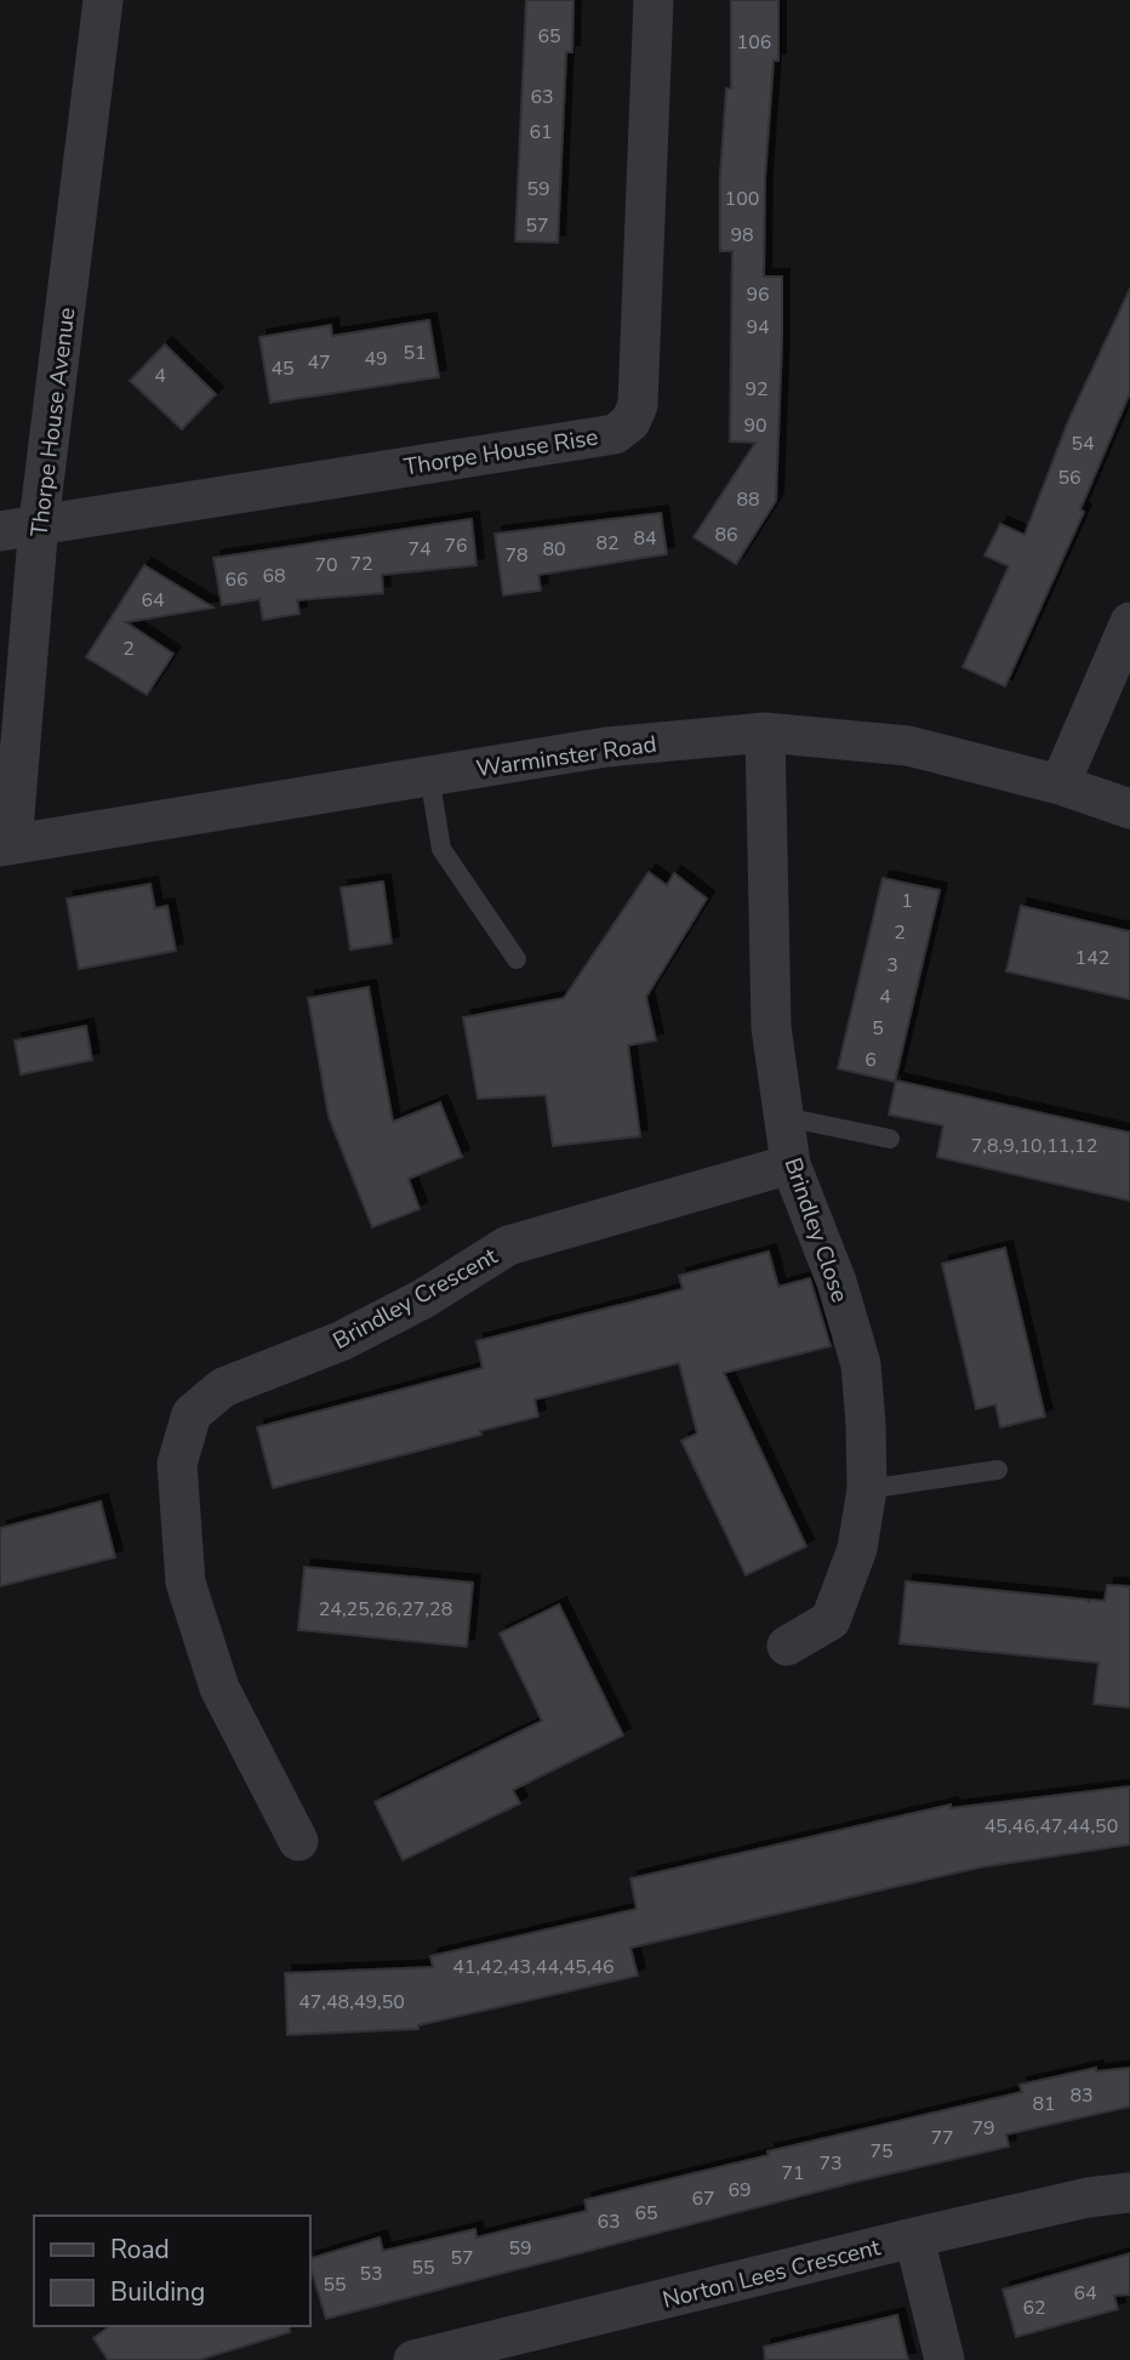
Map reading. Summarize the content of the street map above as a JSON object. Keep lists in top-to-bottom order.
{
  "streets": {
    "street": [
      "Thorpe House Avenue",
      "Thorpe House Rise",
      "Warminster Road",
      "Brindley Close",
      "Brindley Crescent",
      "Norton Lees Crescent"
    ]
  },
  "crossings": [
    ["Thorpe House Avenue", "Thorpe House Rise"],
    ["Thorpe House Avenue", "Warminster Road"],
    ["Warminster Road", "Brindley Close"],
    ["Brindley Close", "Brindley Crescent"]
  ],
  "house_numbers": [
    "65",
    "106",
    "63",
    "61",
    "59",
    "100",
    "57",
    "98",
    "96",
    "94",
    "51",
    "49",
    "47",
    "45",
    "4",
    "92",
    "90",
    "54",
    "56",
    "88",
    "86",
    "84",
    "82",
    "76",
    "74",
    "80",
    "78",
    "72",
    "70",
    "68",
    "66",
    "64",
    "2",
    "1",
    "2",
    "142",
    "3",
    "4",
    "5",
    "6",
    "7,8,9,10,11,12",
    "24,25,26,27,28",
    "45,46,47,44,50",
    "41,42,43,44,45,46",
    "47,48,49,50",
    "83",
    "81",
    "79",
    "77",
    "75",
    "73",
    "71",
    "69",
    "67",
    "65",
    "63",
    "59",
    "57",
    "55",
    "53",
    "55",
    "64",
    "62"
  ],
  "legend": ["Road", "Building"]
}
